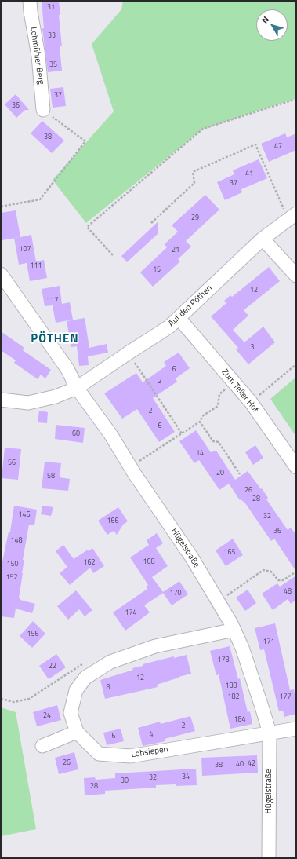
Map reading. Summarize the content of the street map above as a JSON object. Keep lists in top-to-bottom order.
{
  "streets": {
    "street": [
      "Lohmühler Berg",
      "Auf den Pöthen",
      "Zum Teller Hof",
      "Hügelstraße",
      "Lohsiepen"
    ]
  },
  "crossings": [
    ["Auf den Pöthen", "Zum Teller Hof"],
    ["Auf den Pöthen", "Hügelstraße"],
    ["Hügelstraße", "Lohsiepen"]
  ],
  "districts": ["PÖTHEN"],
  "house_numbers": [
    "31",
    "33",
    "35",
    "37",
    "36",
    "38",
    "47",
    "41",
    "37",
    "29",
    "107",
    "21",
    "111",
    "15",
    "12",
    "117",
    "3",
    "6",
    "2",
    "2",
    "6",
    "60",
    "14",
    "56",
    "20",
    "58",
    "26",
    "28",
    "146",
    "32",
    "166",
    "36",
    "148",
    "165",
    "168",
    "162",
    "150",
    "152",
    "48",
    "170",
    "174",
    "156",
    "171",
    "178",
    "22",
    "12",
    "180",
    "8",
    "182",
    "177",
    "24",
    "184",
    "2",
    "4",
    "6",
    "26",
    "42",
    "40",
    "38",
    "34",
    "32",
    "30",
    "28"
  ],
  "north": "top left"
}
